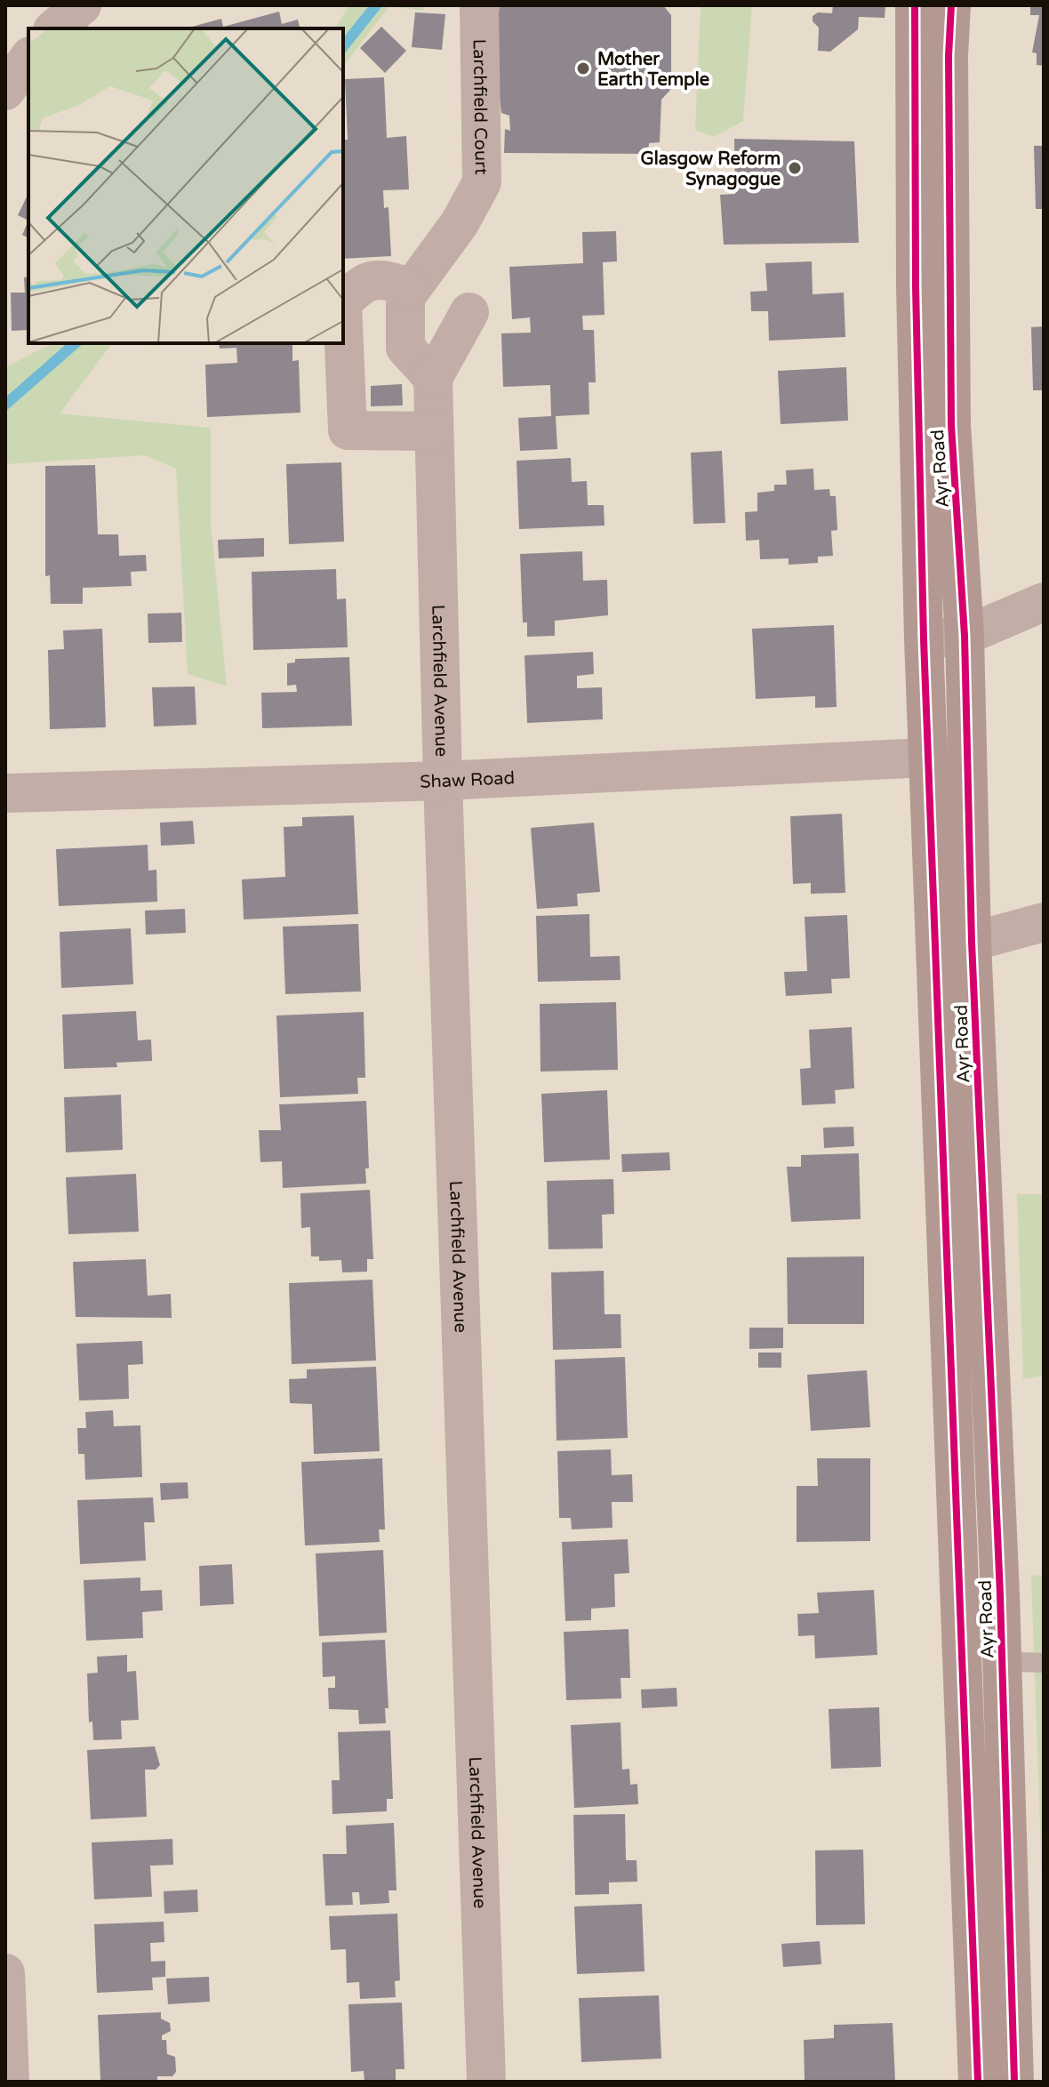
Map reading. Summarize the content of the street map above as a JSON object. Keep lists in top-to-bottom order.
{
  "streets": {
    "main road": ["Ayr Road"],
    "street": ["Larchfield Court", "Larchfield Avenue", "Shaw Road"]
  },
  "crossings": [
    ["Ayr Road", "Shaw Road"],
    ["Larchfield Avenue", "Shaw Road"]
  ],
  "places": ["Mother Earth Temple", "Glasgow Reform Synagogue"]
}
